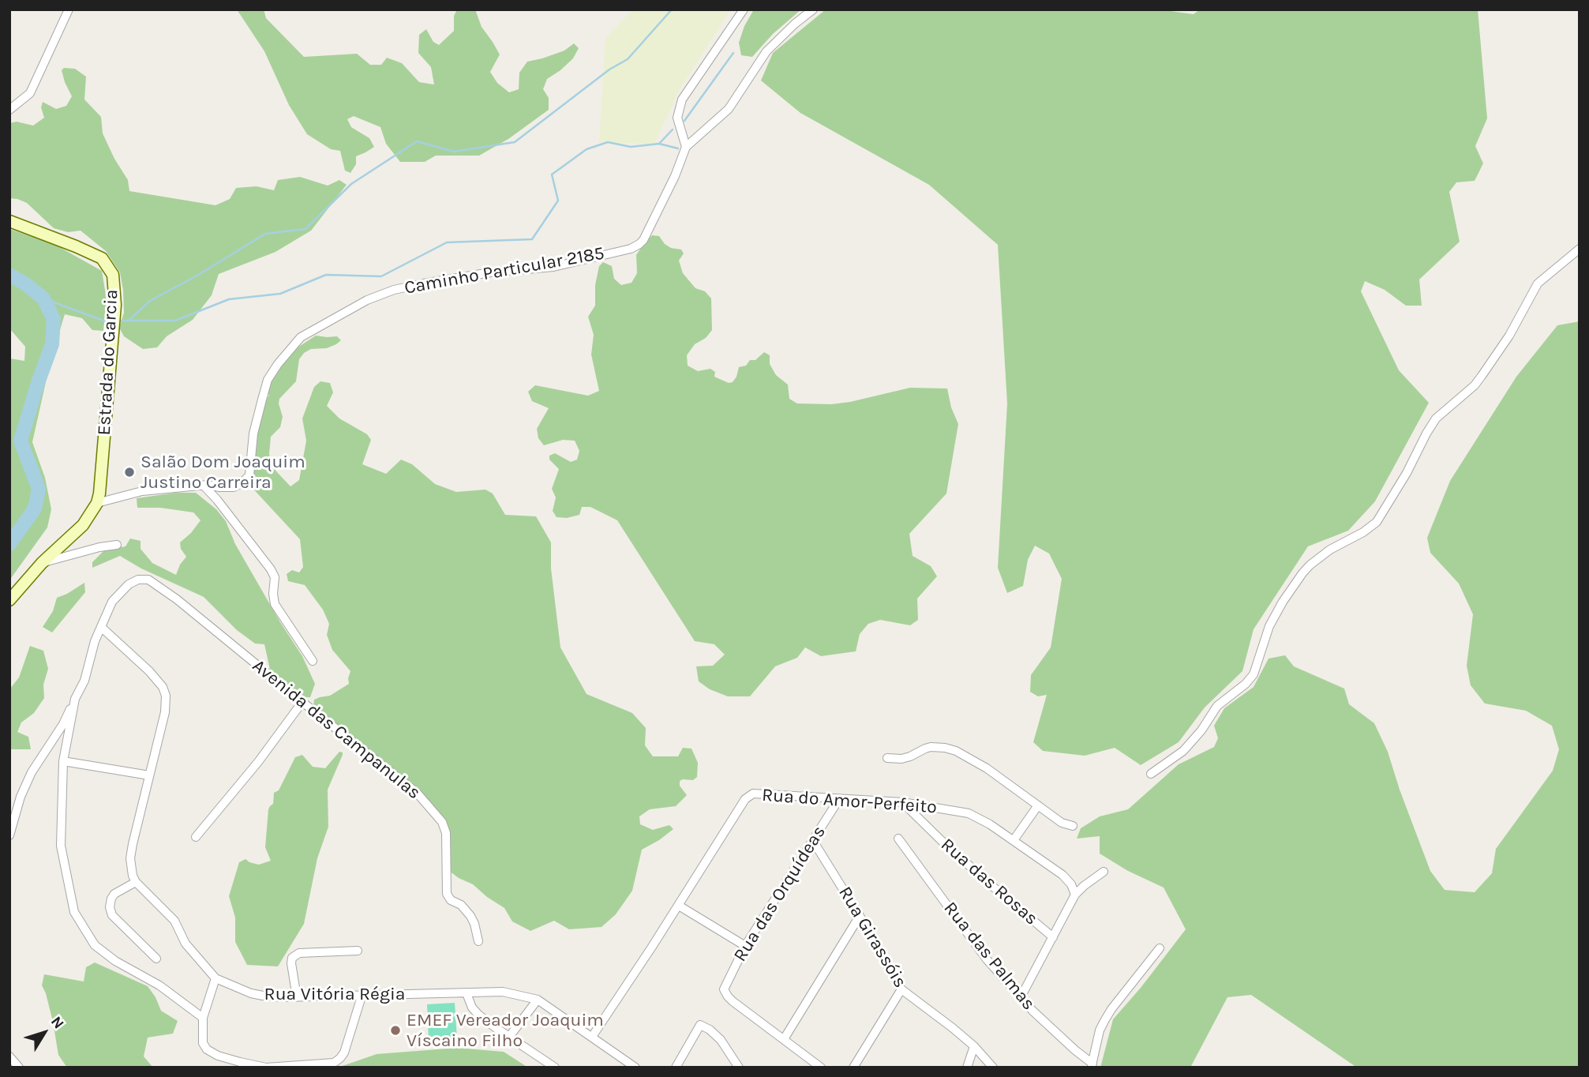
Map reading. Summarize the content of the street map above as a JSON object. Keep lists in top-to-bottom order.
{
  "streets": {
    "street": [
      "Caminho Particular 2185",
      "Estrada do Garcia",
      "Avenida das Campanulas",
      "Rua do Amor-Perfeito",
      "Rua das Rosas",
      "Rua das Orquídeas",
      "Rua Girassóis",
      "Rua das Palmas",
      "Rua Vitória Régia"
    ]
  },
  "crossings": [
    ["Rua do Amor-Perfeito", "Rua das Rosas"],
    ["Rua do Amor-Perfeito", "Rua das Orquídeas"],
    ["Rua das Orquídeas", "Rua Girassóis"]
  ],
  "places": ["Salão Dom Joaquim Justino Carreira", "EMEF Vereador Joaquim Víscaino Filho"],
  "north": "top right"
}
